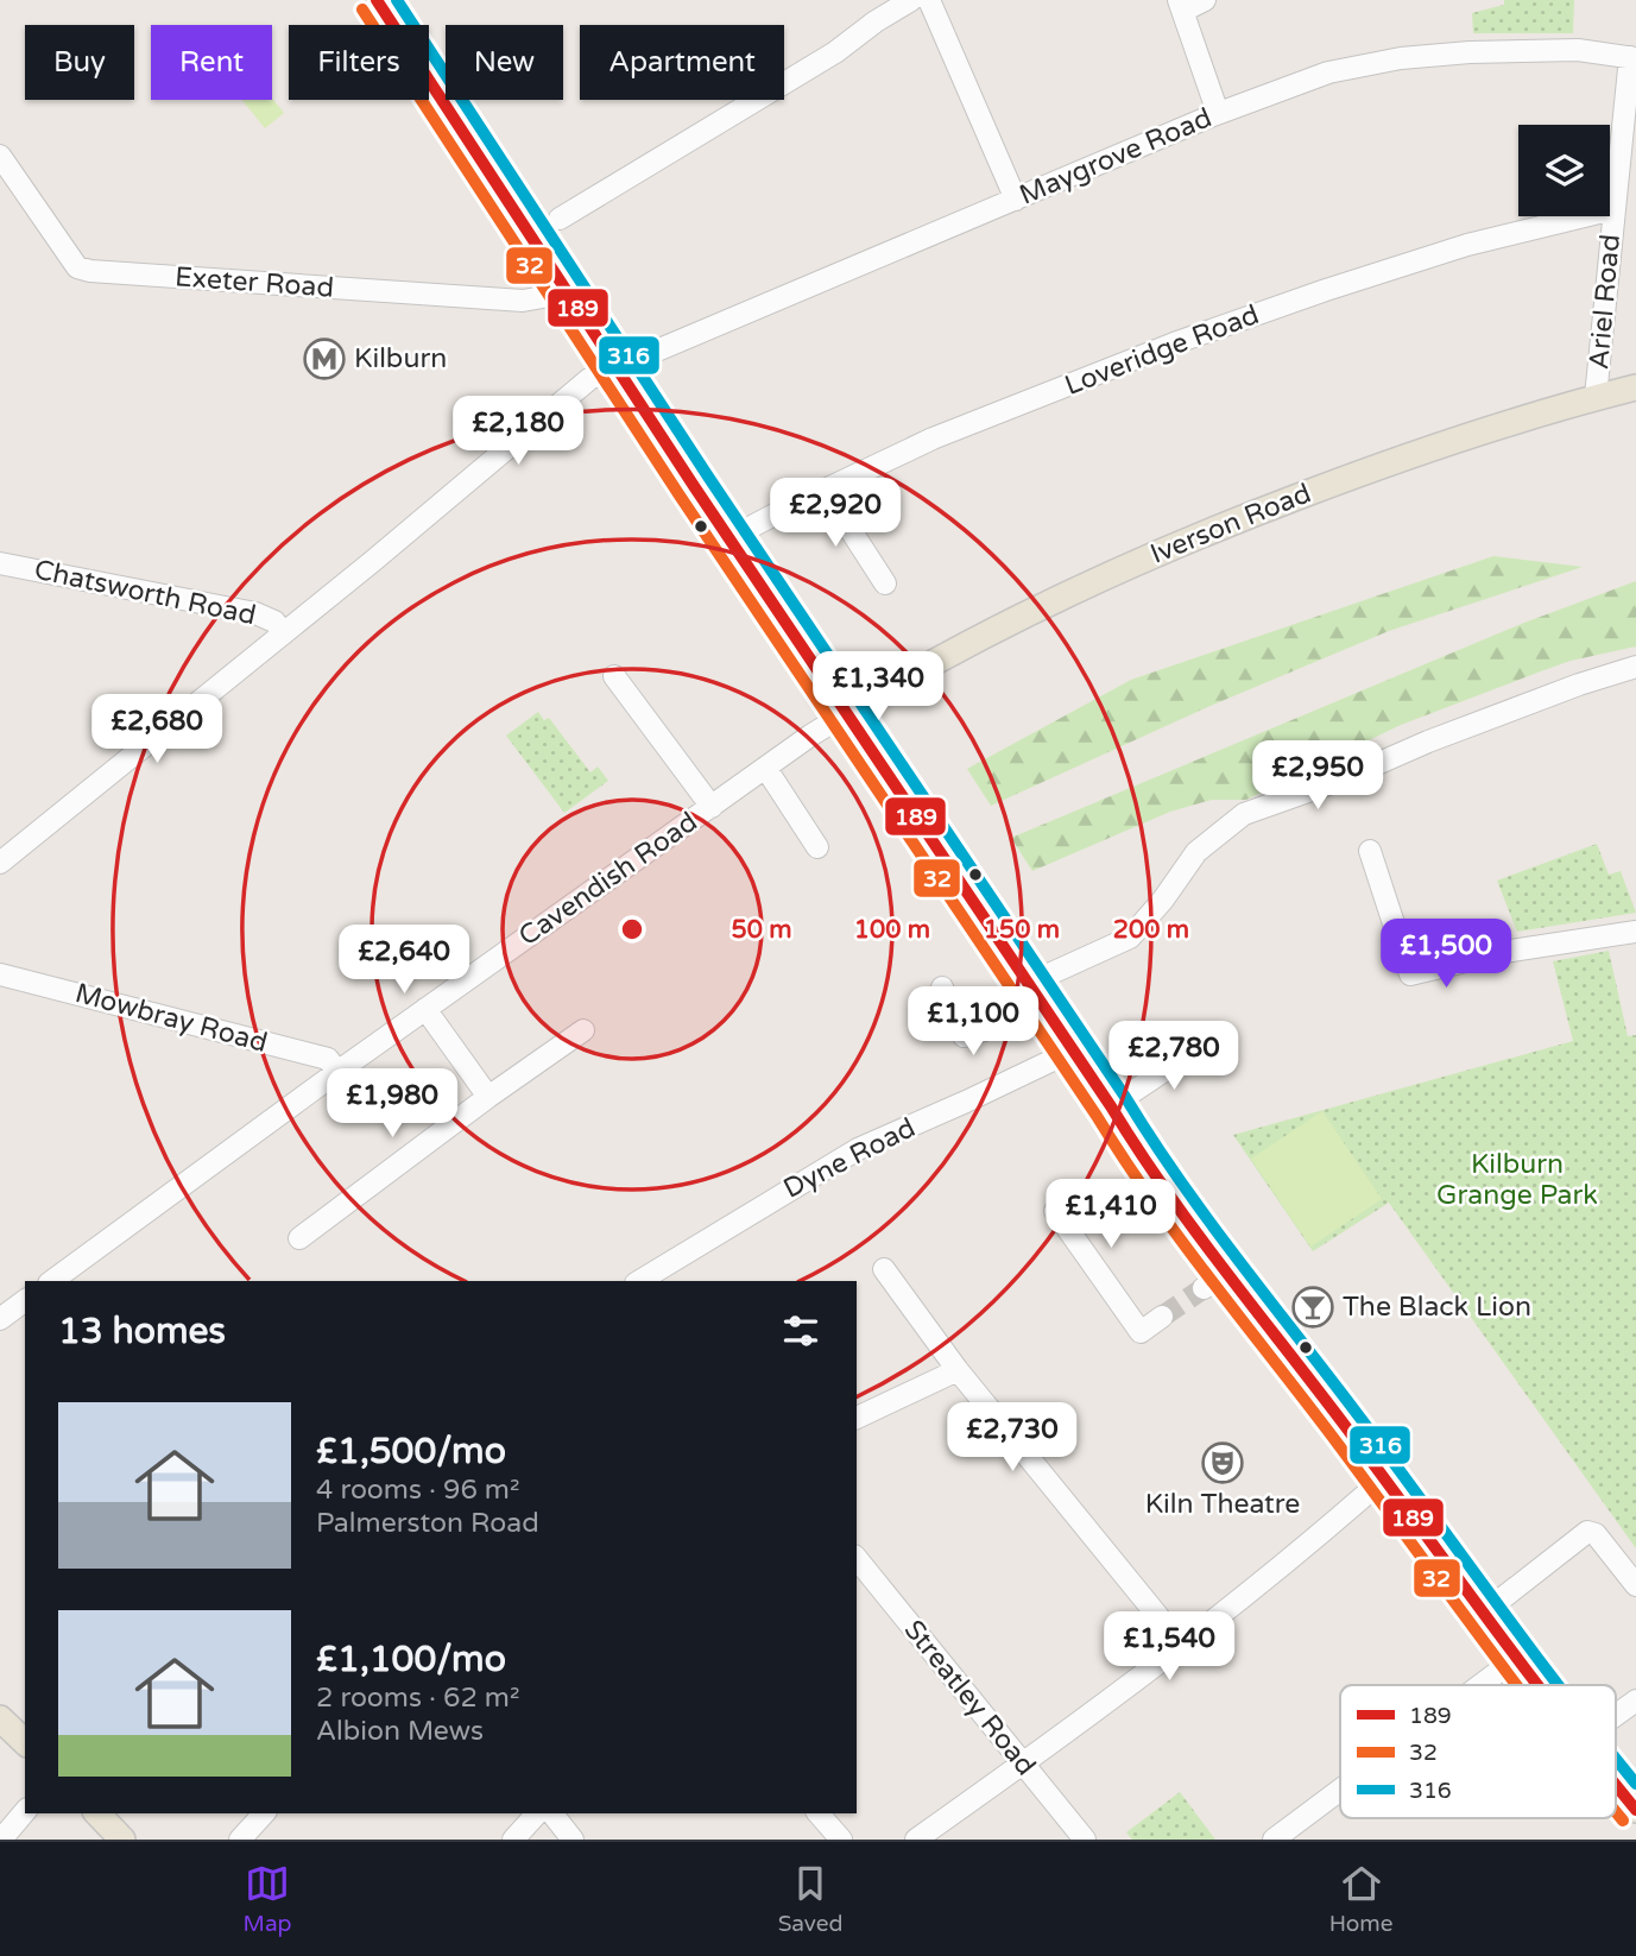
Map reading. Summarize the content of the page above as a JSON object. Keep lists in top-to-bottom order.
{
  "streets": {
    "main road": ["Iverson Road"],
    "street": [
      "Maygrove Road",
      "Exeter Road",
      "Ariel Road",
      "Loveridge Road",
      "Chatsworth Road",
      "Cavendish Road",
      "Mowbray Road",
      "Dyne Road",
      "Streatley Road"
    ]
  },
  "crossings": [
    ["Maygrove Road", "Ariel Road"],
    ["Maygrove Road", "Chatsworth Road"],
    ["Ariel Road", "Loveridge Road"],
    ["Ariel Road", "Iverson Road"],
    ["Iverson Road", "Cavendish Road"],
    ["Cavendish Road", "Mowbray Road"]
  ],
  "parks": ["Kilburn Grange Park"],
  "places": {
    "metro station": ["Kilburn"],
    "bar": ["The Black Lion"],
    "theatre": ["Kiln Theatre"]
  },
  "lines": ["transit line 189", "transit line 316", "transit line 32"],
  "legend": ["189", "32", "316"],
  "page": {
    "chip": [
      "Buy",
      "Rent",
      "Filters",
      "New",
      "Apartment"
    ],
    "price": [
      "£2,180",
      "£2,920",
      "£1,340",
      "£2,680",
      "£2,950",
      "£1,500",
      "£2,640",
      "£1,100",
      "£2,780",
      "£1,980",
      "£1,410",
      "£2,730",
      "£1,540"
    ],
    "heading": "13 homes",
    "list": [
      {
        "name": "£1,500/mo",
        "note": "4 rooms · 96 m² · Palmerston Road"
      },
      {
        "name": "£1,100/mo",
        "note": "2 rooms · 62 m² · Albion Mews"
      }
    ],
    "tabs": ["Map", "Saved", "Home"]
  },
  "rings": [
    "50 m",
    "100 m",
    "150 m",
    "200 m"
  ]
}
